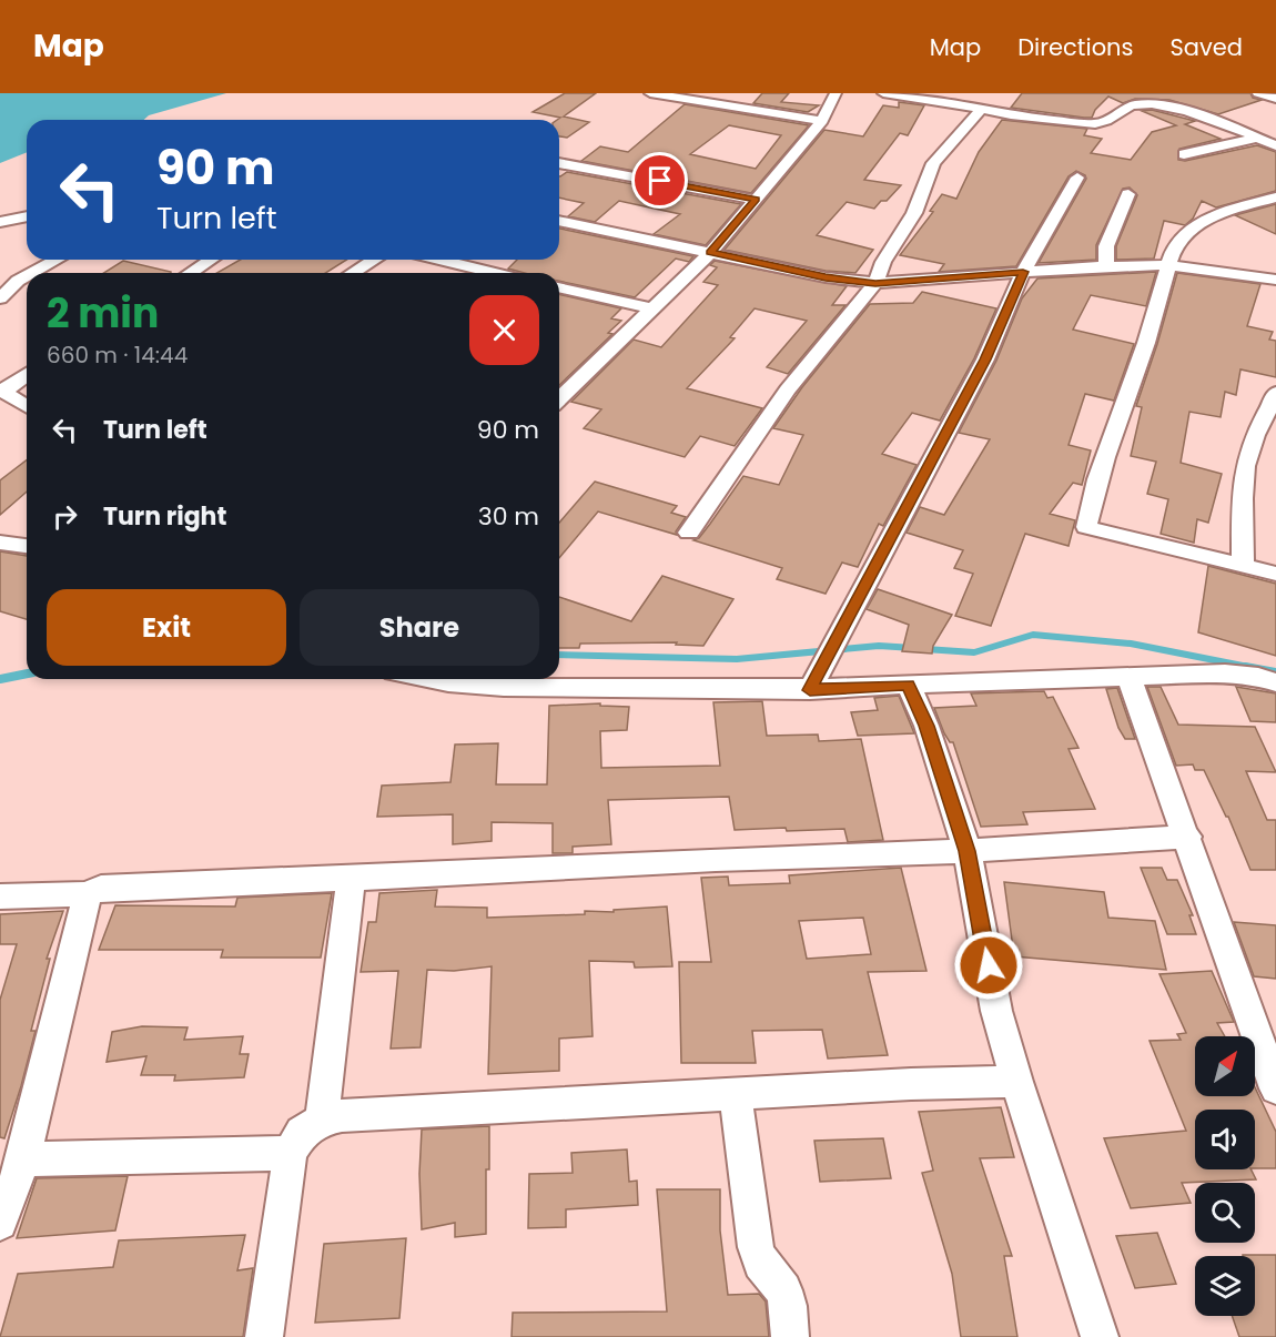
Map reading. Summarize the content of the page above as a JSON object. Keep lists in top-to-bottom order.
{
  "north": "top right",
  "page": {
    "header": "Map",
    "nav": ["Map", "Directions", "Saved"],
    "turn": ["90 m", "Turn left"],
    "heading": ["2 min", "660 m · 14:44"],
    "list": [
      {
        "name": "Turn left",
        "value": "90 m"
      },
      {
        "name": "Turn right",
        "value": "30 m"
      }
    ],
    "buttons": ["Exit", "Share"]
  }
}
